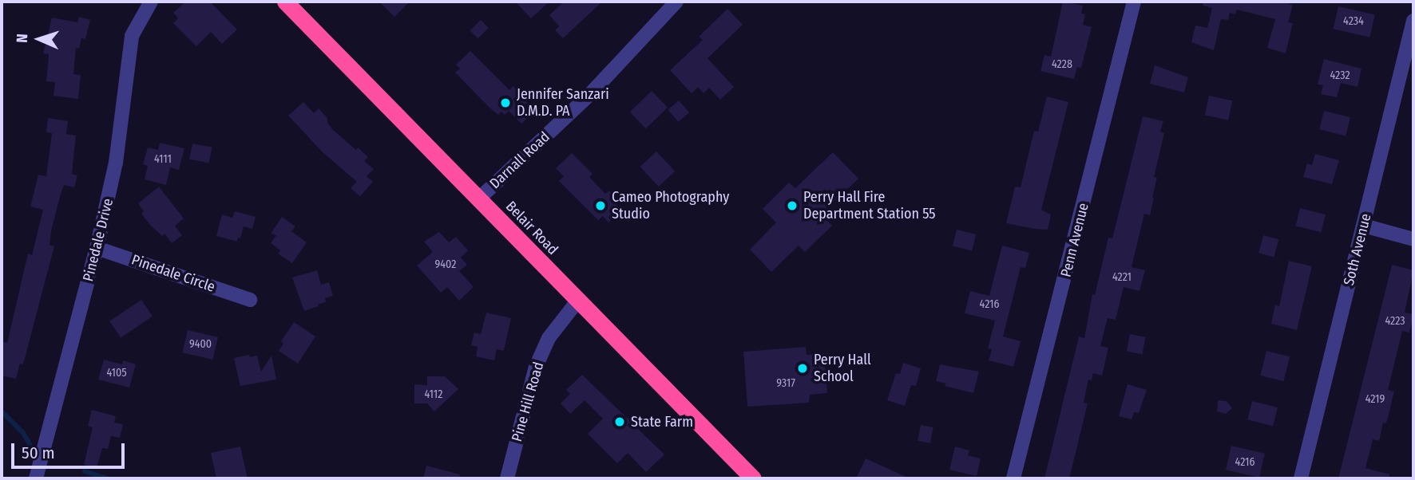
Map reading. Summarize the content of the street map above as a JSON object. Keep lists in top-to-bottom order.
{
  "streets": {
    "highway": ["Belair Road"],
    "street": [
      "Darnall Road",
      "Pinedale Drive",
      "Penn Avenue",
      "Soth Avenue",
      "Pinedale Circle",
      "Pine Hill Road"
    ]
  },
  "crossings": [
    ["Darnall Road", "Belair Road"],
    ["Belair Road", "Pine Hill Road"],
    ["Pinedale Drive", "Pinedale Circle"]
  ],
  "places": [
    "Jennifer Sanzari D.M.D. PA",
    "Cameo Photography Studio",
    "Perry Hall Fire Department Station 55",
    "Perry Hall School",
    "State Farm"
  ],
  "house_numbers": [
    "4234",
    "4228",
    "4232",
    "4111",
    "9402",
    "4221",
    "4216",
    "4223",
    "9400",
    "4105",
    "9317",
    "4112",
    "4219",
    "4216"
  ],
  "scale_bar": "50 m",
  "north": "left"
}
